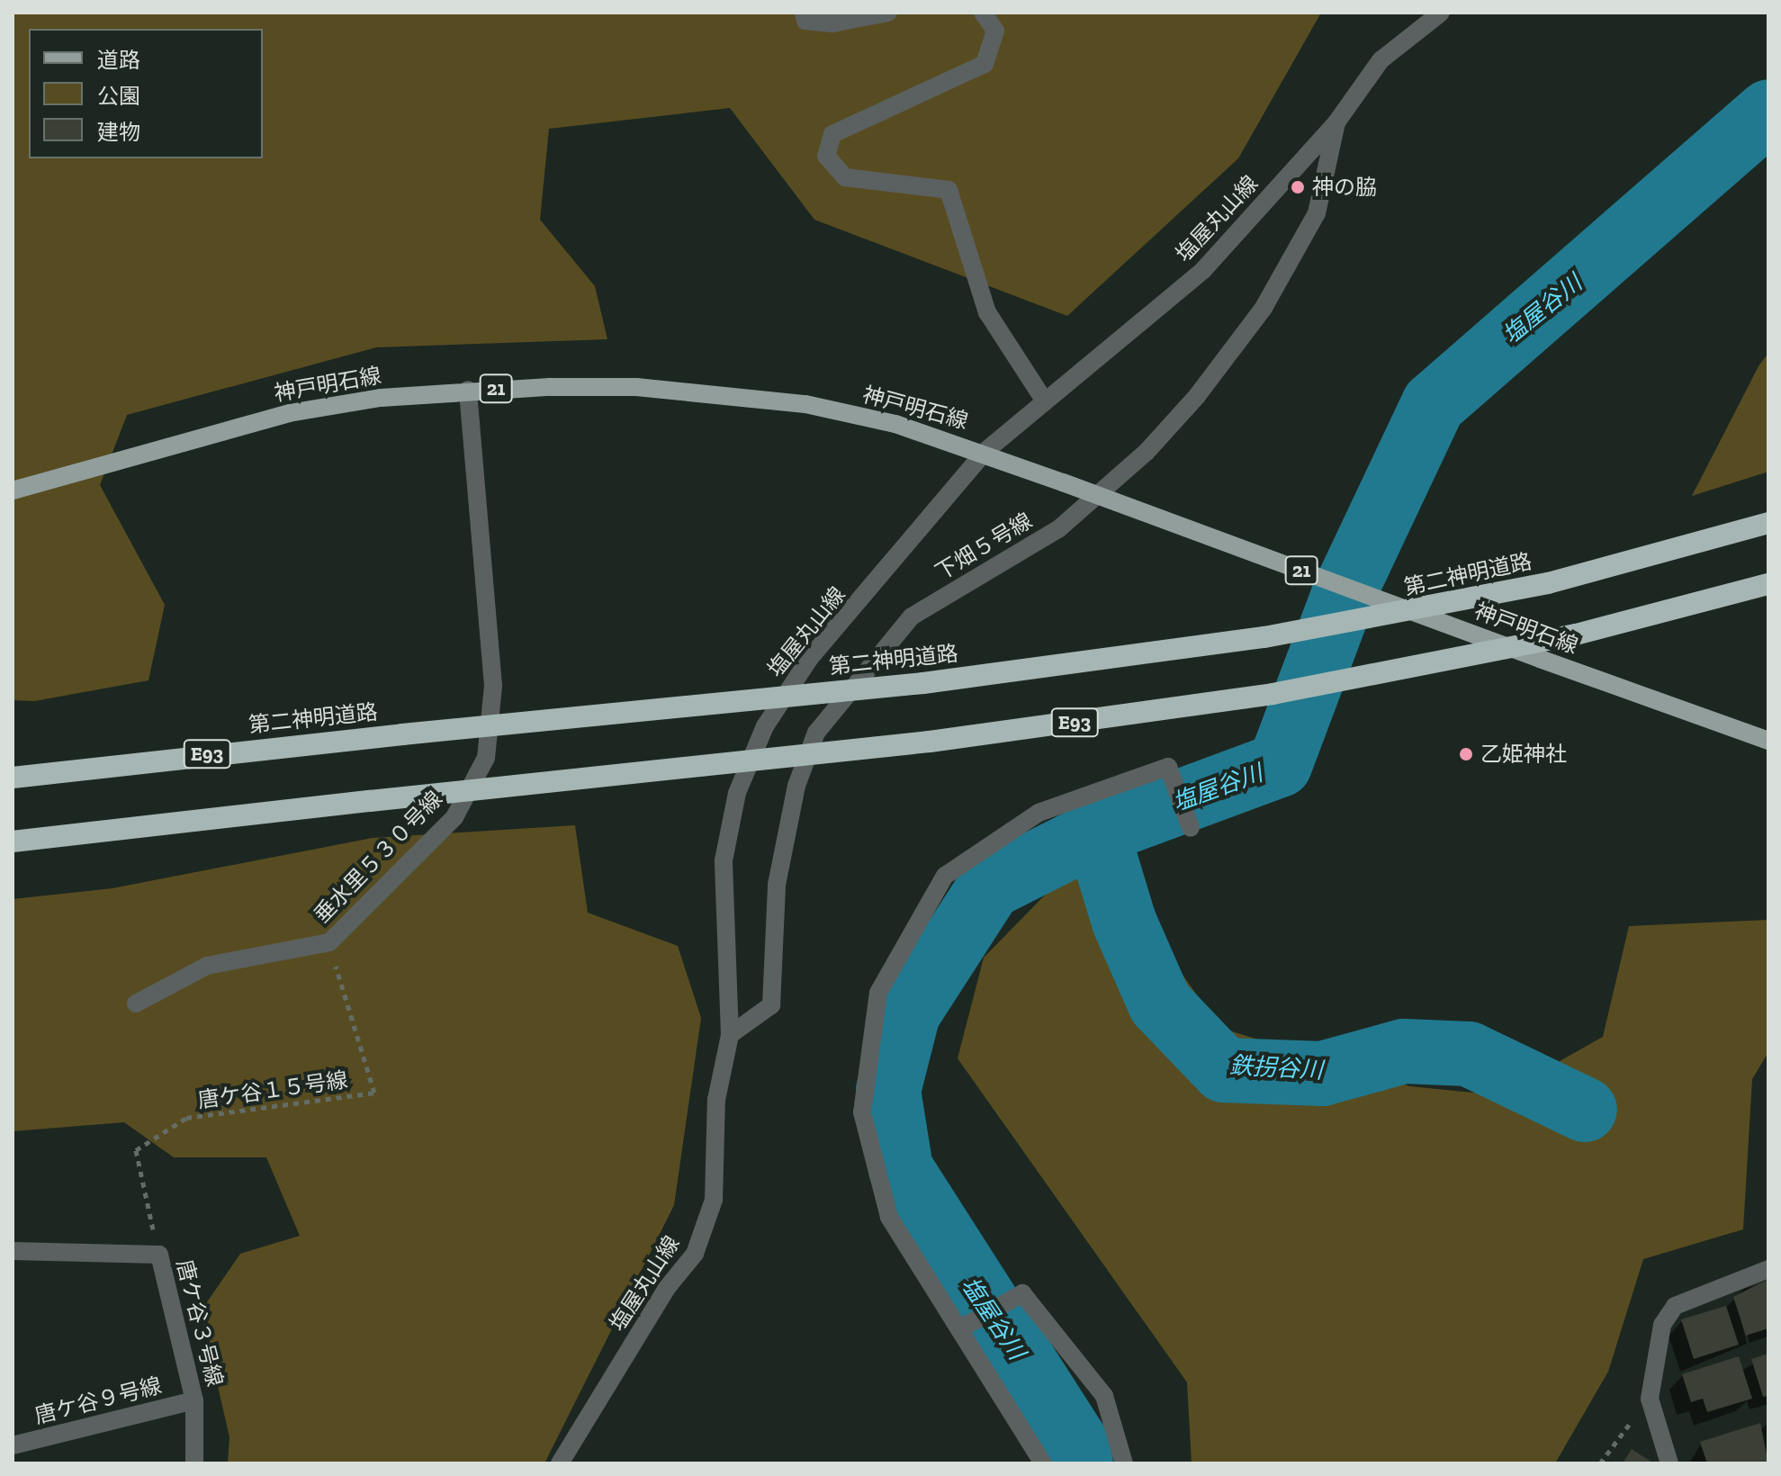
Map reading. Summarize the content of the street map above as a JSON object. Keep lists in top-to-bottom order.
{
  "streets": {
    "highway": ["第二神明道路", "E93"],
    "main road": ["神戸明石線", "21"],
    "street": [
      "塩屋丸山線",
      "下畑５号線",
      "垂水里５３０号線",
      "唐ケ谷３号線",
      "唐ケ谷９号線"
    ],
    "path": ["唐ケ谷１５号線"]
  },
  "crossings": [
    ["塩屋丸山線", "神戸明石線"],
    ["塩屋丸山線", "下畑５号線"],
    ["神戸明石線", "垂水里５３０号線"],
    ["垂水里５３０号線", "唐ケ谷１５号線"],
    ["唐ケ谷１５号線", "唐ケ谷３号線"],
    ["唐ケ谷３号線", "唐ケ谷９号線"]
  ],
  "water": ["塩屋谷川", "鉄拐谷川"],
  "places": ["神の脇", "乙姫神社"],
  "legend": ["道路", "公園", "建物"]
}
